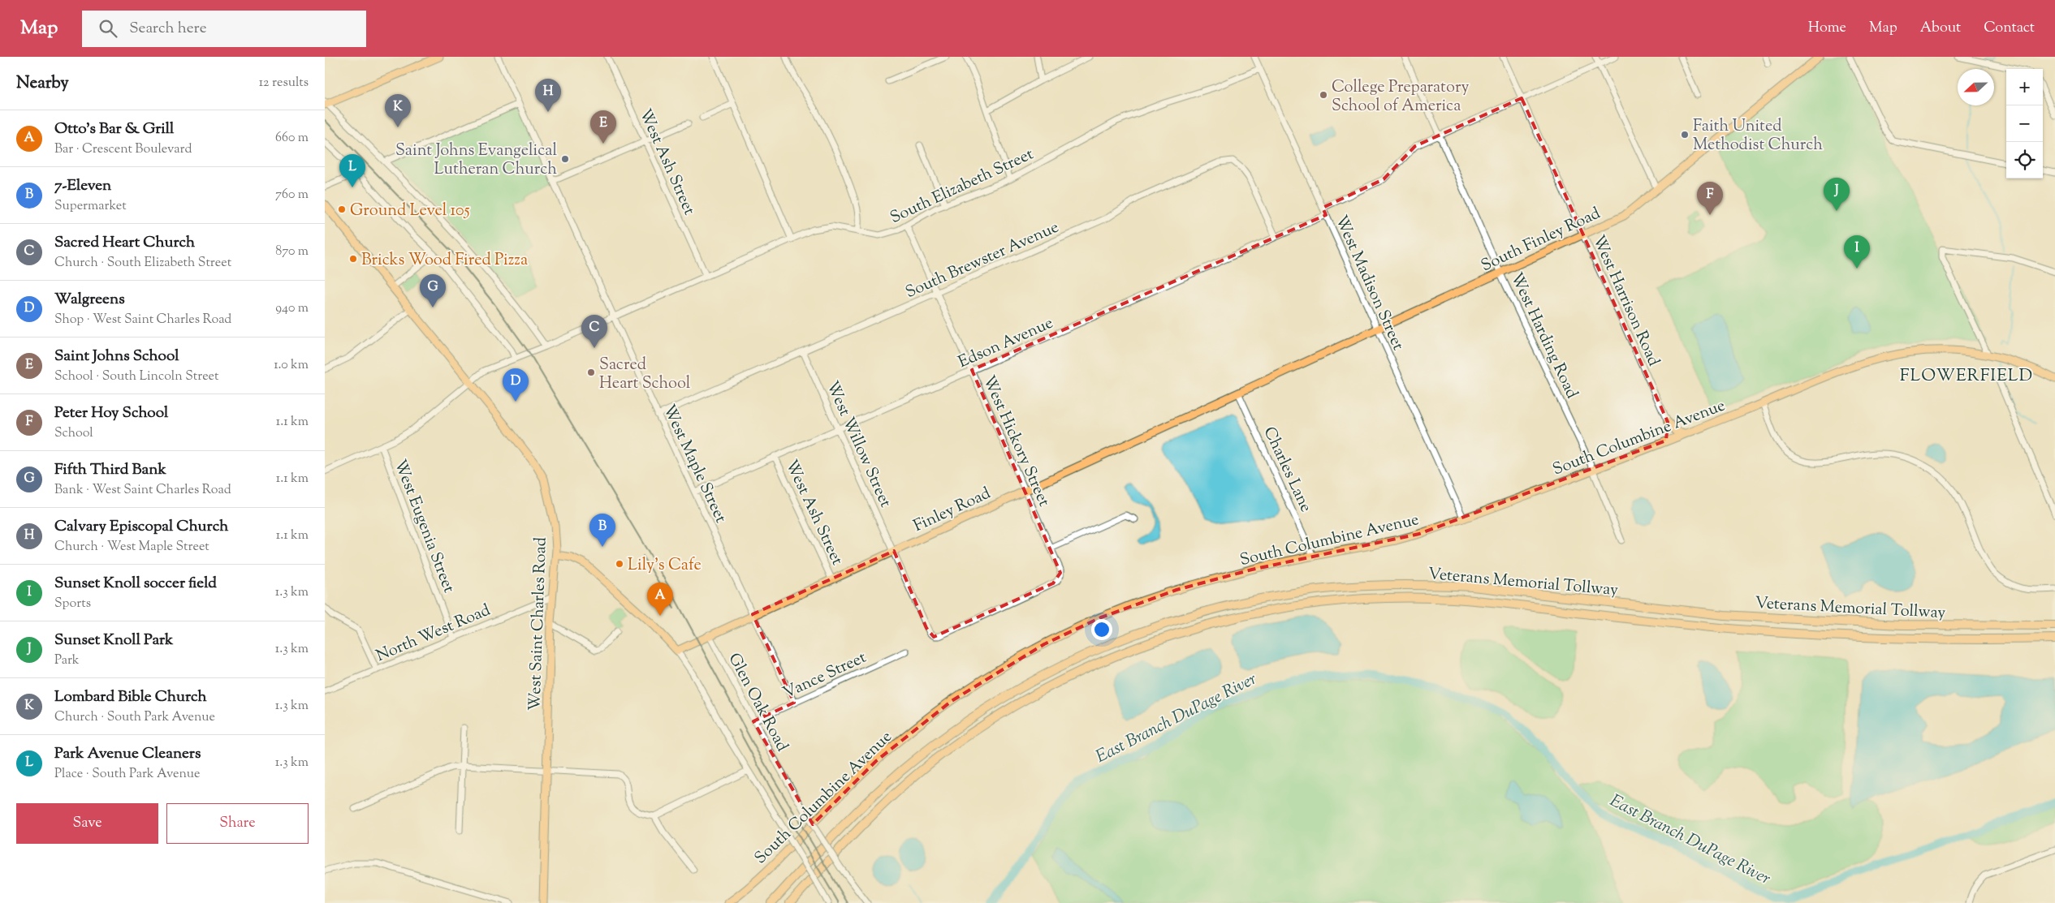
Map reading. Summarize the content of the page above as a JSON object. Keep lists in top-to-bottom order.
{
  "streets": {
    "highway": ["Veterans Memorial Tollway"],
    "main road": [
      "South Finley Road",
      "South Columbine Avenue",
      "Finley Road",
      "West Saint Charles Road"
    ],
    "street": [
      "West Ash Street",
      "South Elizabeth Street",
      "South Brewster Avenue",
      "West Madison Street",
      "West Harrison Road",
      "West Harding Road",
      "Edson Avenue",
      "West Hickory Street",
      "West Willow Street",
      "West Maple Street",
      "Charles Lane",
      "West Eugenia Street",
      "North West Road",
      "Vance Street",
      "Glen Oak Road"
    ]
  },
  "crossings": [
    ["West Ash Street", "South Elizabeth Street"],
    ["West Ash Street", "Edson Avenue"],
    ["West Ash Street", "Finley Road"],
    ["South Elizabeth Street", "West Madison Street"],
    ["South Elizabeth Street", "West Hickory Street"],
    ["South Elizabeth Street", "West Maple Street"],
    ["South Elizabeth Street", "West Eugenia Street"],
    ["South Elizabeth Street", "West Saint Charles Road"],
    ["South Finley Road", "West Madison Street"],
    ["South Finley Road", "West Harrison Road"],
    ["South Finley Road", "West Harding Road"],
    ["South Finley Road", "Charles Lane"],
    ["South Finley Road", "Finley Road"],
    ["South Brewster Avenue", "Edson Avenue"],
    ["South Brewster Avenue", "West Hickory Street"],
    ["South Brewster Avenue", "West Willow Street"],
    ["South Brewster Avenue", "West Maple Street"],
    ["West Madison Street", "Edson Avenue"],
    ["West Madison Street", "South Columbine Avenue"],
    ["West Harding Road", "South Columbine Avenue"],
    ["Edson Avenue", "West Hickory Street"],
    ["Edson Avenue", "West Willow Street"],
    ["Edson Avenue", "West Maple Street"],
    ["South Columbine Avenue", "Charles Lane"],
    ["West Hickory Street", "West Willow Street"],
    ["West Hickory Street", "Finley Road"],
    ["West Willow Street", "Finley Road"],
    ["West Maple Street", "Finley Road"],
    ["West Maple Street", "Vance Street"],
    ["Charles Lane", "Finley Road"],
    ["Finley Road", "Glen Oak Road"],
    ["West Eugenia Street", "North West Road"],
    ["West Saint Charles Road", "North West Road"],
    ["Vance Street", "Glen Oak Road"]
  ],
  "districts": ["FLOWERFIELD"],
  "water": ["East Branch DuPage River"],
  "places": [
    "College Preparatory School of America",
    "Faith United Methodist Church",
    "Saint Johns Evangelical Lutheran Church",
    "Ground Level 105",
    "Bricks Wood Fired Pizza",
    "Sacred Heart School",
    "Lily's Cafe"
  ],
  "north": "left",
  "page": {
    "header": "Map",
    "search": "Search here",
    "nav": [
      "Home",
      "Map",
      "About",
      "Contact"
    ],
    "heading": ["Nearby", "12 results"],
    "map_buttons": ["+", "−"],
    "pins": [
      "H",
      "K",
      "E",
      "L",
      "J",
      "F",
      "I",
      "G",
      "C",
      "D",
      "B",
      "A"
    ],
    "list": [
      {
        "mark": "A",
        "name": "Otto's Bar & Grill",
        "note": "Bar · Crescent Boulevard",
        "value": "660 m"
      },
      {
        "mark": "B",
        "name": "7-Eleven",
        "note": "Supermarket",
        "value": "760 m"
      },
      {
        "mark": "C",
        "name": "Sacred Heart Church",
        "note": "Church · South Elizabeth Street",
        "value": "870 m"
      },
      {
        "mark": "D",
        "name": "Walgreens",
        "note": "Shop · West Saint Charles Road",
        "value": "940 m"
      },
      {
        "mark": "E",
        "name": "Saint Johns School",
        "note": "School · South Lincoln Street",
        "value": "1.0 km"
      },
      {
        "mark": "F",
        "name": "Peter Hoy School",
        "note": "School",
        "value": "1.1 km"
      },
      {
        "mark": "G",
        "name": "Fifth Third Bank",
        "note": "Bank · West Saint Charles Road",
        "value": "1.1 km"
      },
      {
        "mark": "H",
        "name": "Calvary Episcopal Church",
        "note": "Church · West Maple Street",
        "value": "1.1 km"
      },
      {
        "mark": "I",
        "name": "Sunset Knoll soccer field",
        "note": "Sports",
        "value": "1.3 km"
      },
      {
        "mark": "J",
        "name": "Sunset Knoll Park",
        "note": "Park",
        "value": "1.3 km"
      },
      {
        "mark": "K",
        "name": "Lombard Bible Church",
        "note": "Church · South Park Avenue",
        "value": "1.3 km"
      },
      {
        "mark": "L",
        "name": "Park Avenue Cleaners",
        "note": "Place · South Park Avenue",
        "value": "1.3 km"
      }
    ],
    "buttons": ["Save", "Share"]
  }
}
